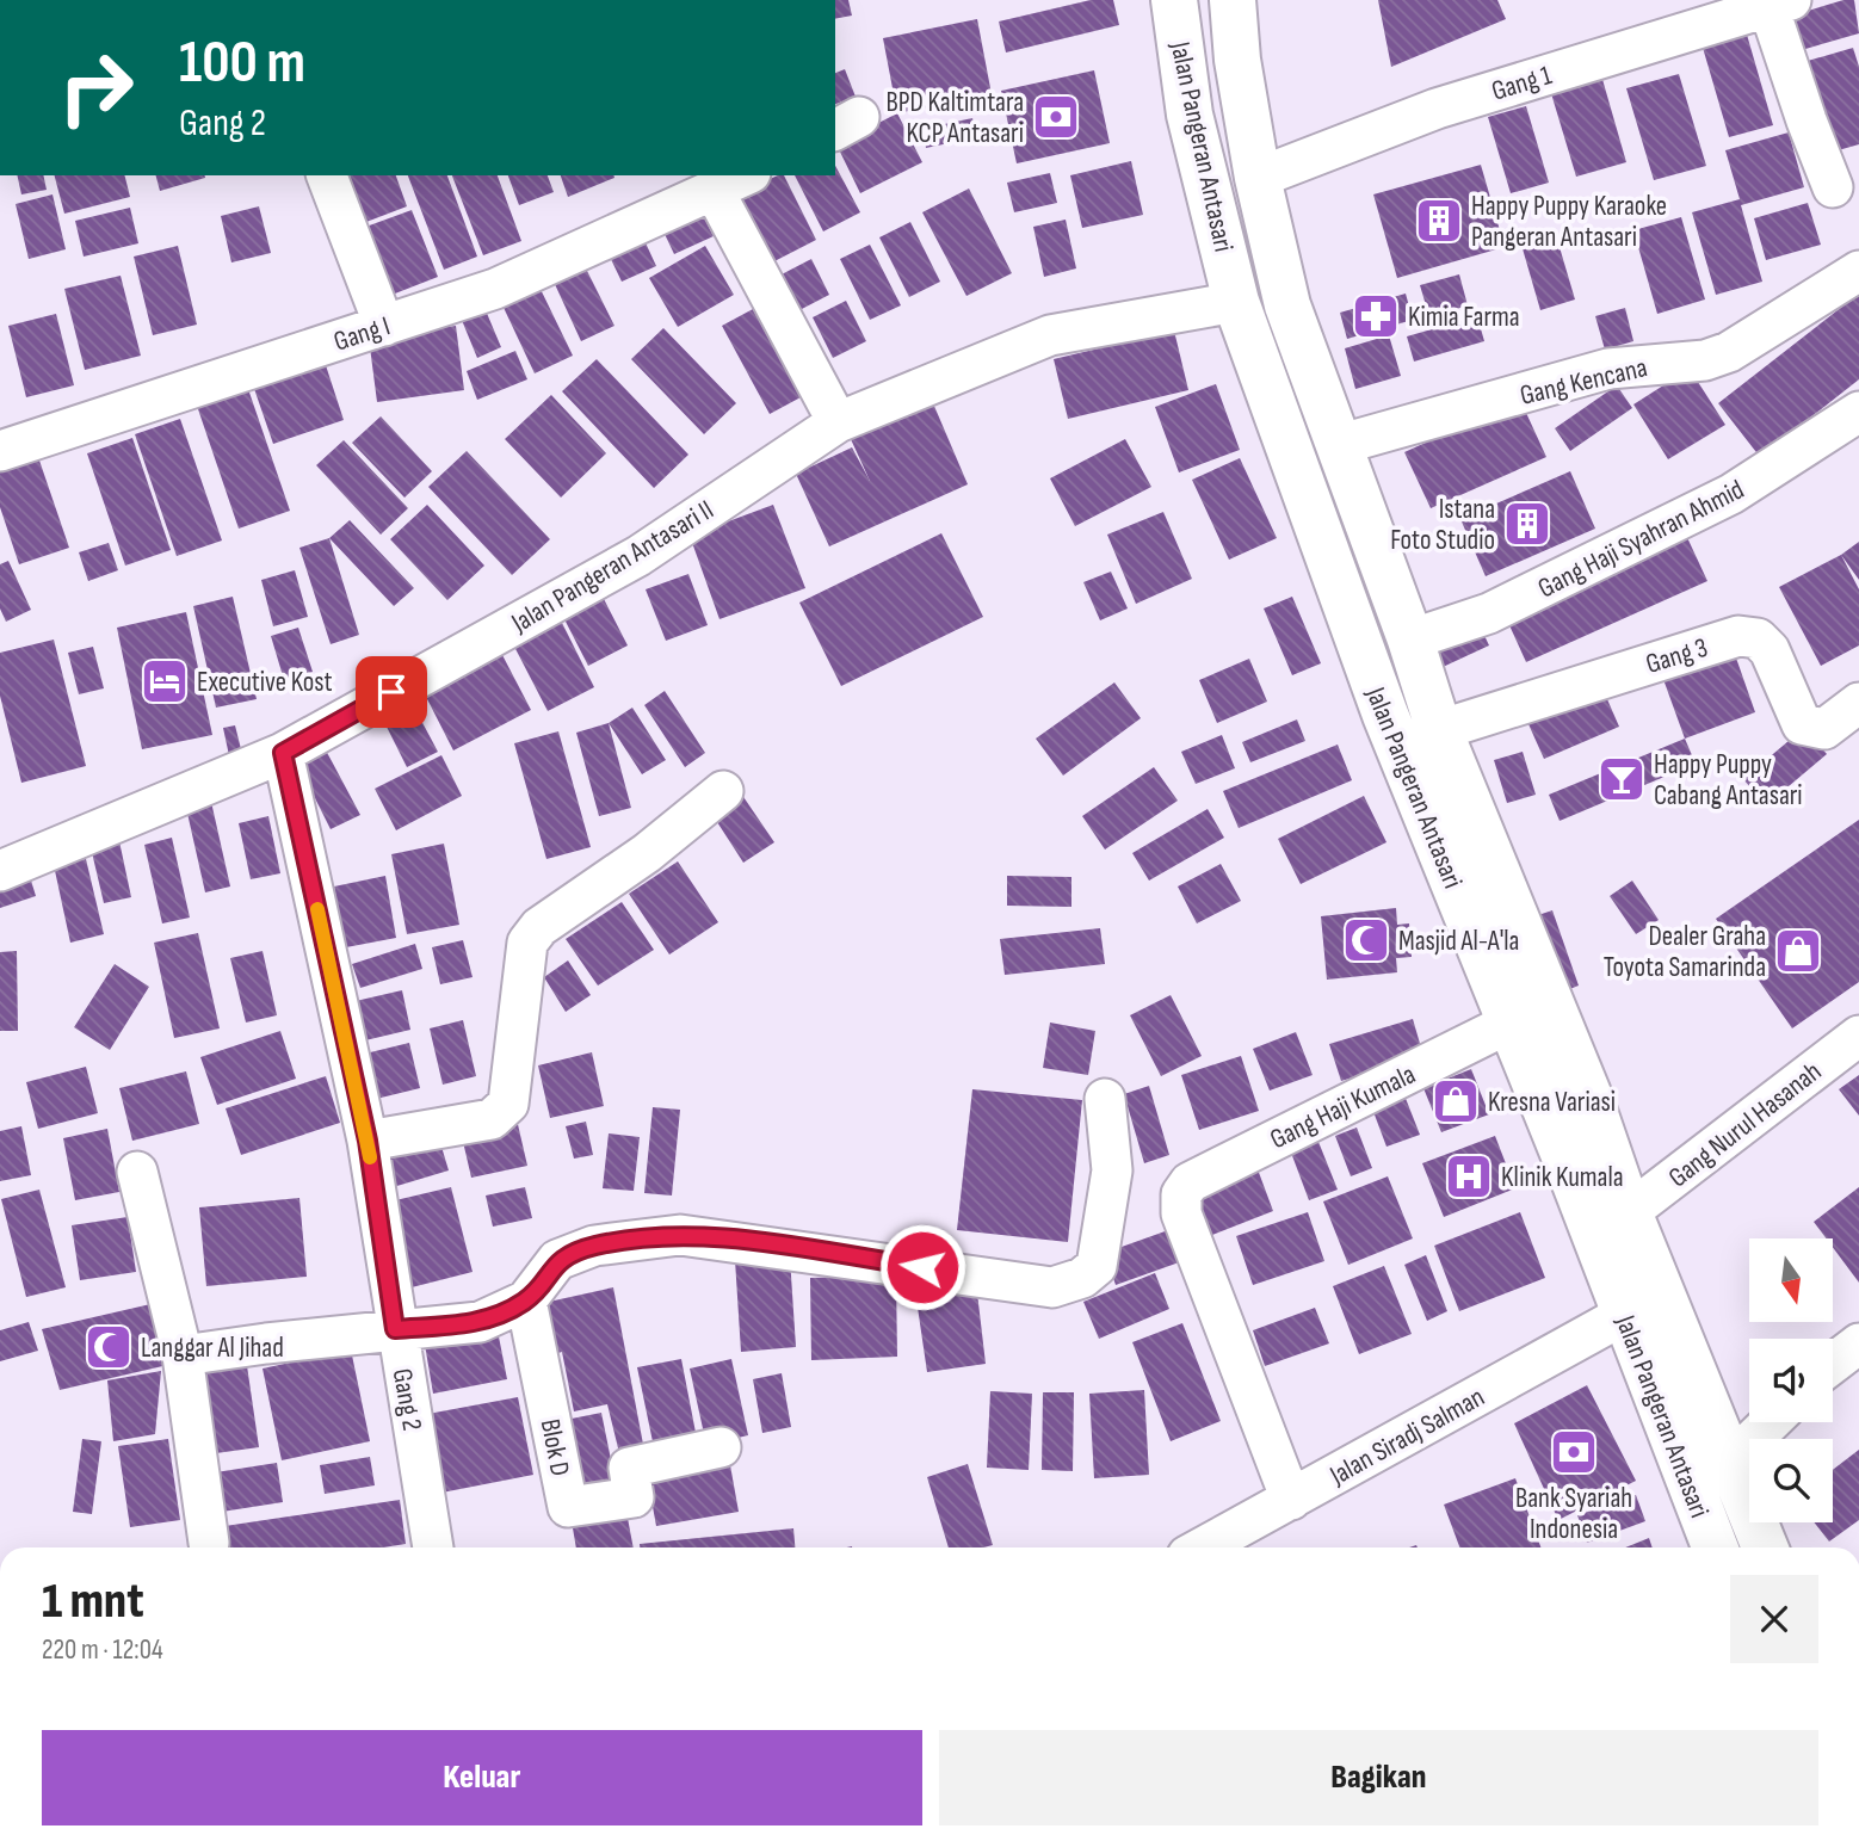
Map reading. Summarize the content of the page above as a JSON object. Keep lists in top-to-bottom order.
{
  "streets": {
    "highway": ["Jalan Pangeran Antasari"],
    "street": [
      "Gang 1",
      "Gang I",
      "Gang Kencana",
      "Gang Haji Syahran Ahmid",
      "Jalan Pangeran Antasari II",
      "Gang 3",
      "Gang Haji Kumala",
      "Gang Nurul Hasanah",
      "Gang 2",
      "Jalan Siradj Salman",
      "Blok D"
    ]
  },
  "crossings": [
    ["Gang 1", "Jalan Pangeran Antasari"],
    ["Jalan Pangeran Antasari", "Gang Kencana"],
    ["Jalan Pangeran Antasari", "Gang Haji Syahran Ahmid"],
    ["Jalan Pangeran Antasari", "Jalan Pangeran Antasari II"],
    ["Jalan Pangeran Antasari", "Gang 3"],
    ["Jalan Pangeran Antasari", "Gang Haji Kumala"],
    ["Jalan Pangeran Antasari", "Gang Nurul Hasanah"],
    ["Jalan Pangeran Antasari", "Jalan Siradj Salman"],
    ["Jalan Pangeran Antasari II", "Gang 2"],
    ["Gang Haji Kumala", "Jalan Siradj Salman"]
  ],
  "places": {
    "bank": ["BPD Kaltimtara KCP Antasari", "Bank Syariah Indonesia"],
    "building": ["Happy Puppy Karaoke Pangeran Antasari", "Istana Foto Studio"],
    "pharmacy": ["Kimia Farma"],
    "hotel": ["Executive Kost"],
    "bar": ["Happy Puppy Cabang Antasari"],
    "mosque": ["Masjid Al-A'la", "Langgar Al Jihad"],
    "shop": ["Dealer Graha Toyota Samarinda", "Kresna Variasi"],
    "hospital": ["Klinik Kumala"]
  },
  "north": "bottom",
  "page": {
    "turn": ["100 m", "Gang 2"],
    "heading": ["1 mnt", "220 m · 12:04"],
    "buttons": ["Keluar", "Bagikan"]
  }
}
